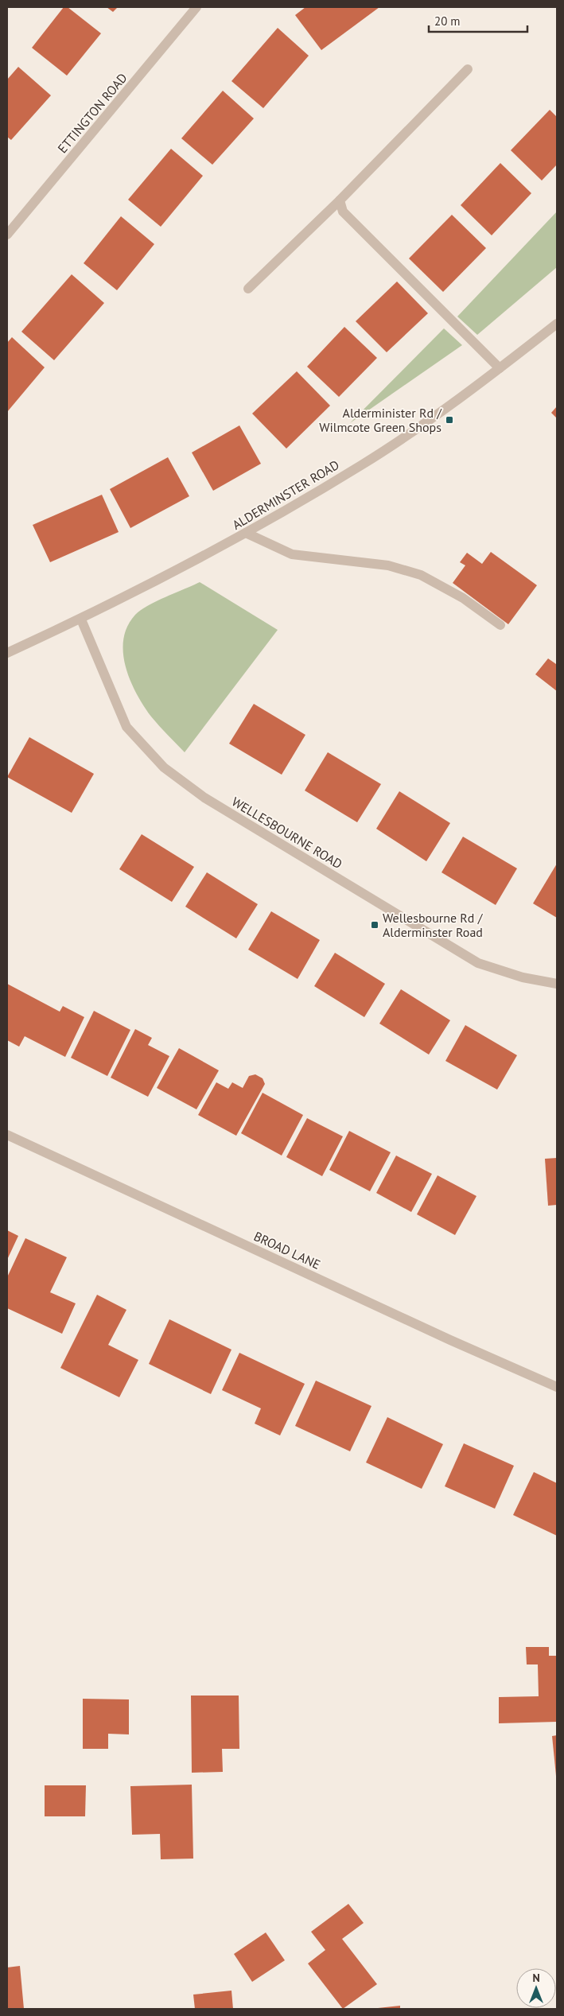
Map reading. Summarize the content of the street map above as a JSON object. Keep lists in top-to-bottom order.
{
  "streets": {
    "street": [
      "ETTINGTON ROAD",
      "ALDERMINSTER ROAD",
      "WELLESBOURNE ROAD",
      "BROAD LANE"
    ]
  },
  "crossings": [
    ["ALDERMINSTER ROAD", "WELLESBOURNE ROAD"]
  ],
  "places": {
    "transit": ["Alderminister Rd / Wilmcote Green Shops", "Wellesbourne Rd / Alderminster Road"]
  },
  "scale_bar": "20 m",
  "north": "top"
}
